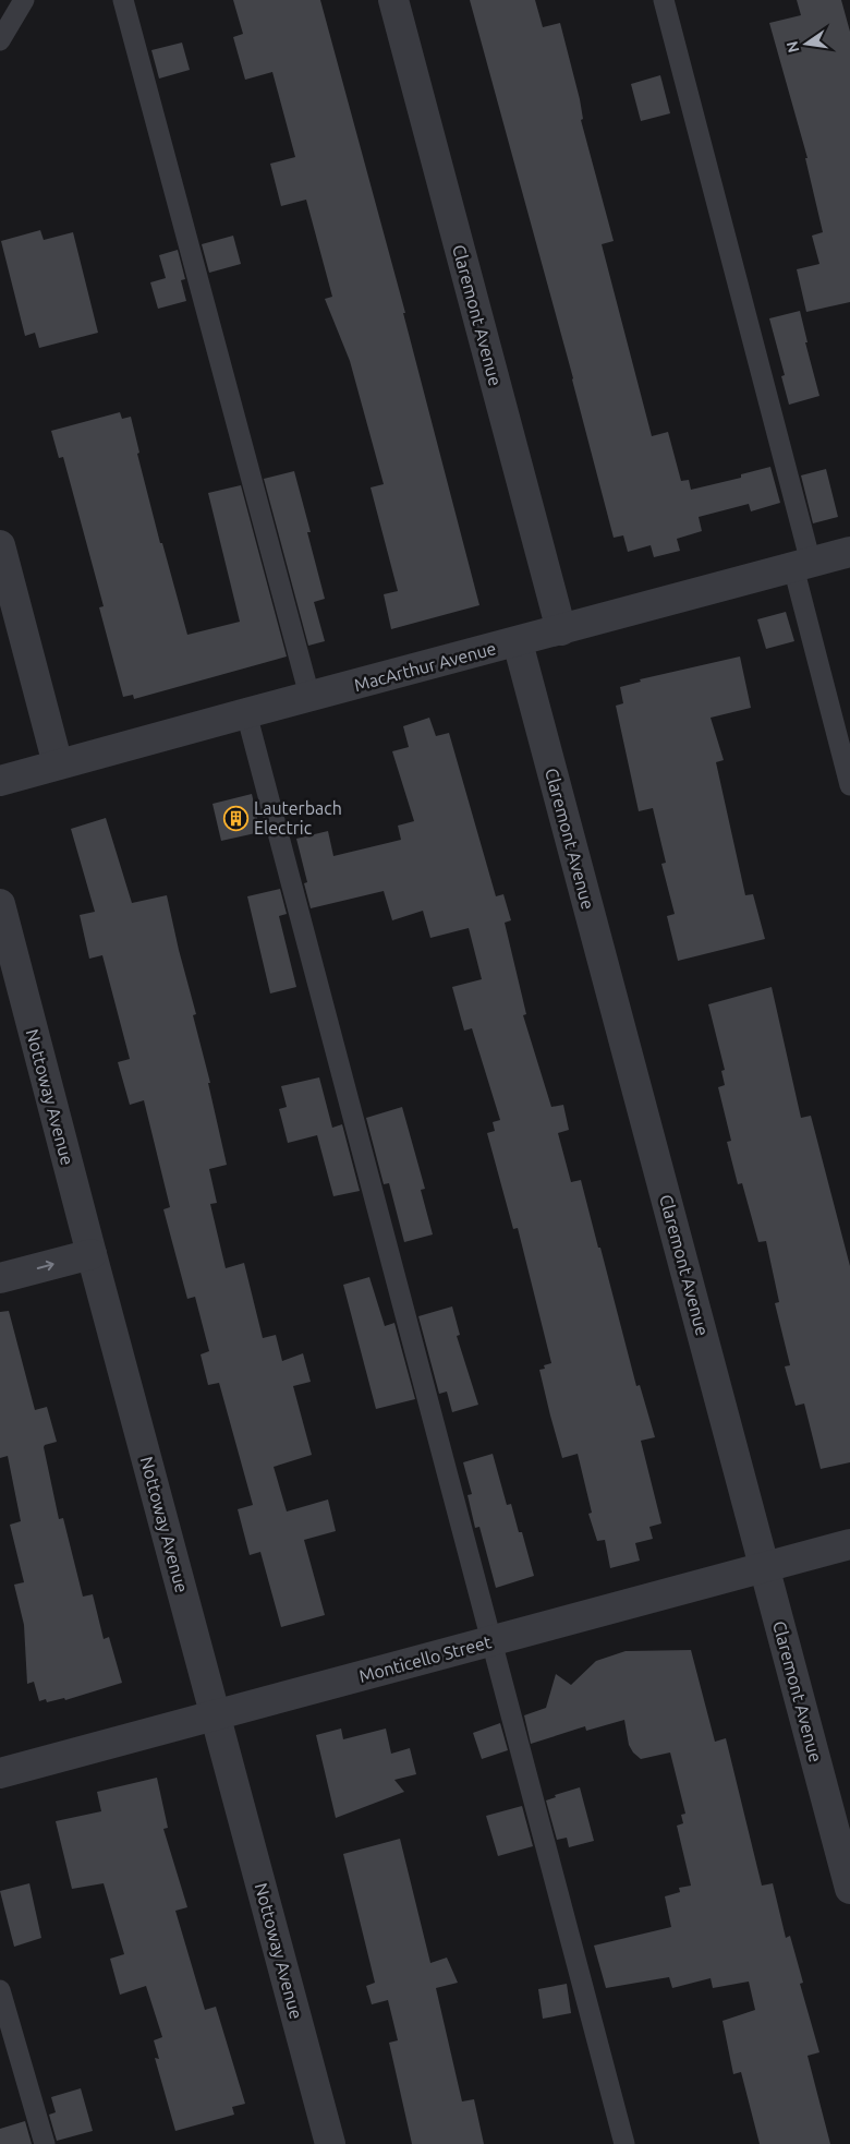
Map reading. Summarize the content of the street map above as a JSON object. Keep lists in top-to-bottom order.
{
  "streets": {
    "street": [
      "Claremont Avenue",
      "MacArthur Avenue",
      "Nottoway Avenue",
      "Monticello Street"
    ]
  },
  "crossings": [
    ["Claremont Avenue", "MacArthur Avenue"],
    ["Claremont Avenue", "Monticello Street"],
    ["Nottoway Avenue", "Monticello Street"]
  ],
  "places": {
    "building": ["Lauterbach Electric"]
  },
  "north": "left"
}
